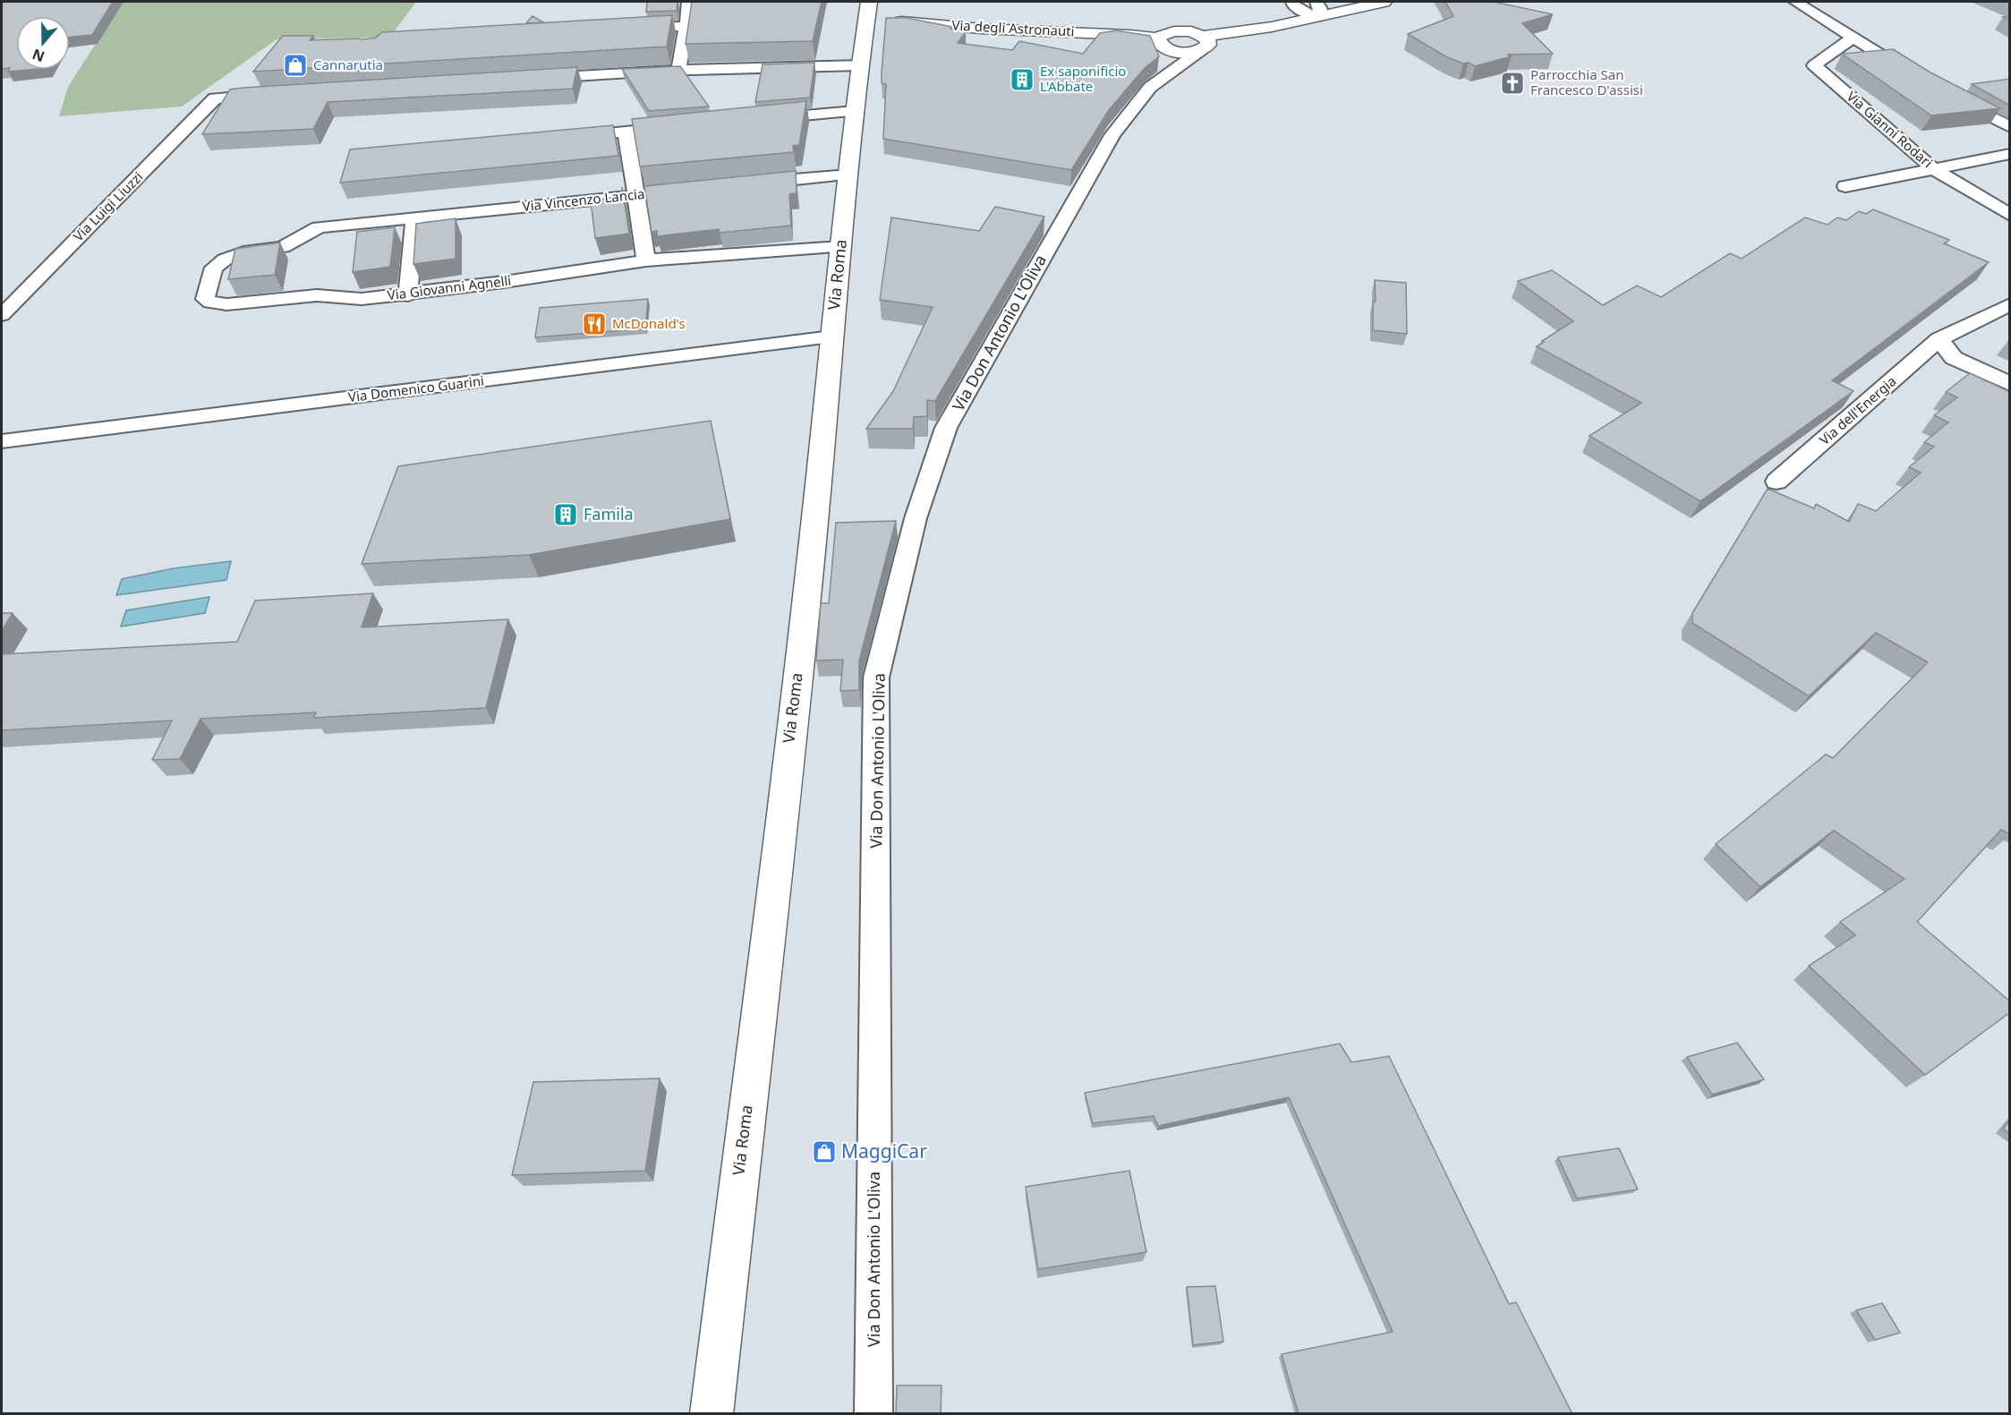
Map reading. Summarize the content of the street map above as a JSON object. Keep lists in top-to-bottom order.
{
  "streets": {
    "street": [
      "Via degli Astronauti",
      "Via Gianni Rodari",
      "Via Vincenzo Lancia",
      "Via Luigi Liuzzi",
      "Via Roma",
      "Via Giovanni Agnelli",
      "Via Don Antonio L'Oliva",
      "Via Domenico Guarini",
      "Via dell'Energia"
    ]
  },
  "crossings": [
    ["Via degli Astronauti", "Via Roma"],
    ["Via degli Astronauti", "Via Don Antonio L'Oliva"],
    ["Via Vincenzo Lancia", "Via Giovanni Agnelli"],
    ["Via Roma", "Via Giovanni Agnelli"],
    ["Via Roma", "Via Domenico Guarini"]
  ],
  "places": {
    "shop": ["Cannarutia", "MaggiCar"],
    "building": ["Ex saponificio L'Abbate", "Famila"],
    "church": ["Parrocchia San Francesco D'assisi"],
    "restaurant": ["McDonald's"]
  },
  "north": "bottom"
}
